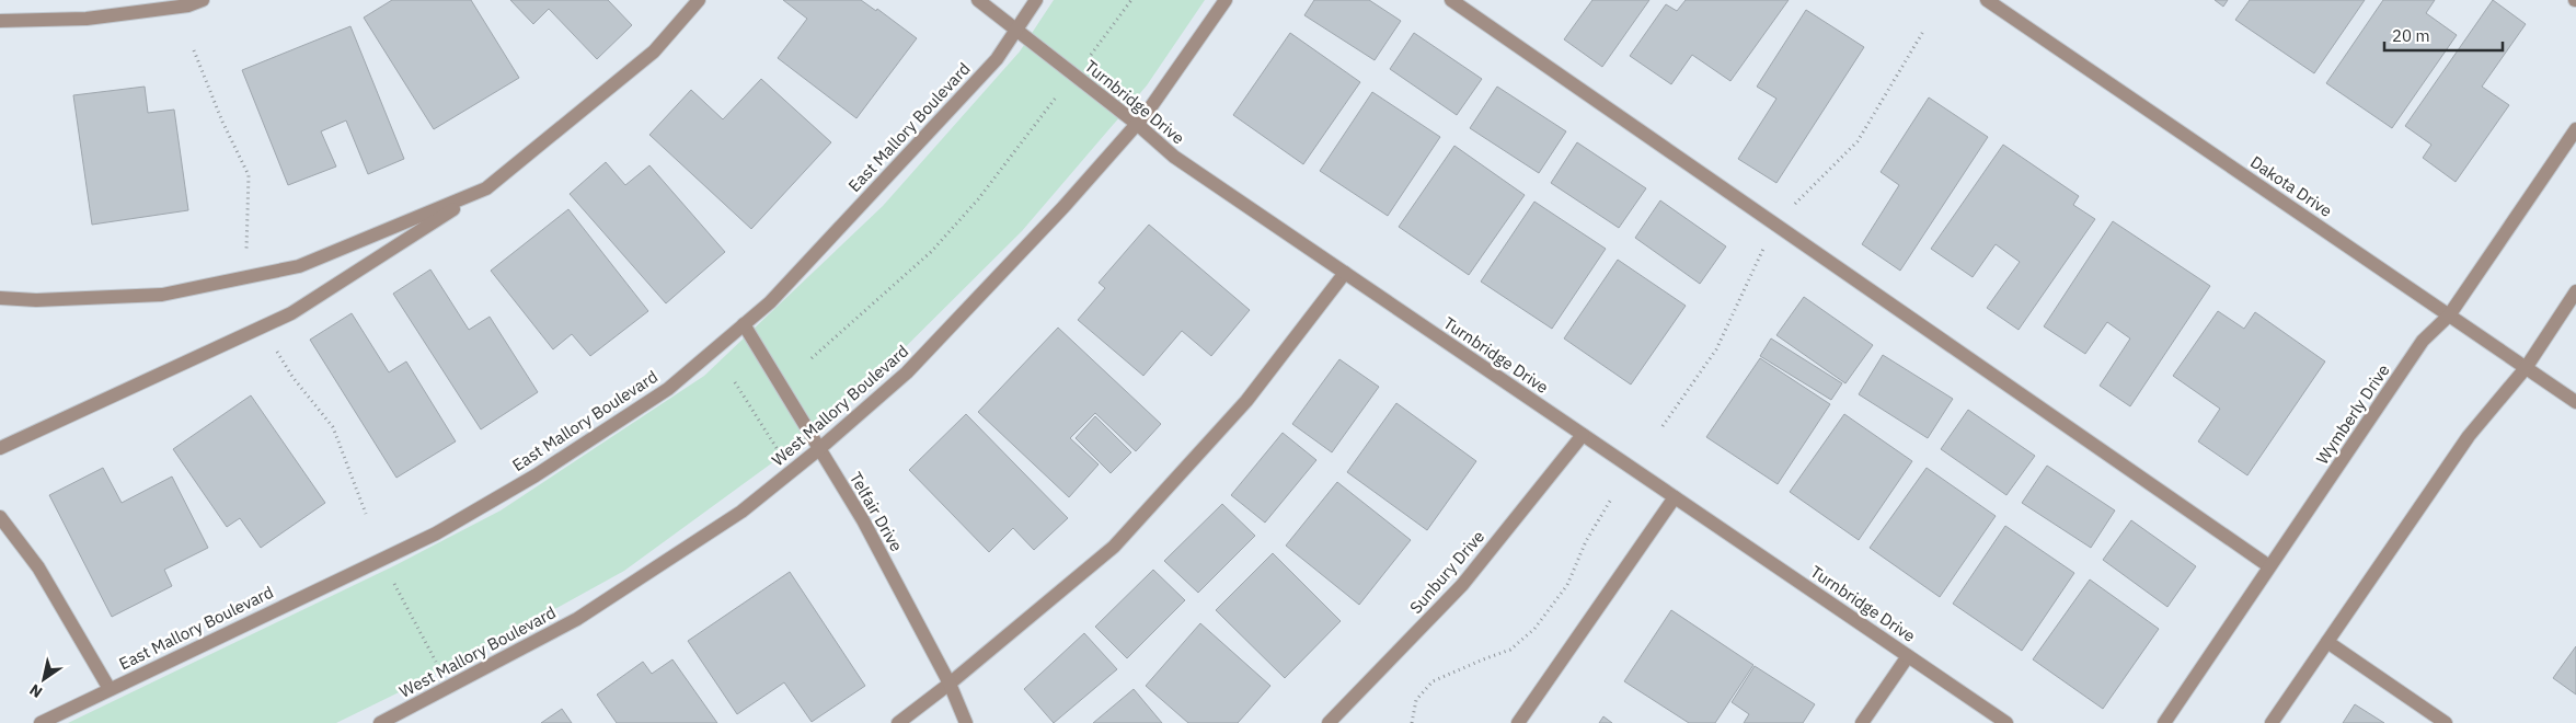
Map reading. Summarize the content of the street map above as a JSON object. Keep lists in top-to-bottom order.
{
  "streets": {
    "street": [
      "Turnbridge Drive",
      "East Mallory Boulevard",
      "Dakota Drive",
      "West Mallory Boulevard",
      "Wymberly Drive",
      "Telfair Drive",
      "Sunbury Drive"
    ]
  },
  "crossings": [
    ["Turnbridge Drive", "East Mallory Boulevard"],
    ["Turnbridge Drive", "West Mallory Boulevard"],
    ["Turnbridge Drive", "Sunbury Drive"],
    ["East Mallory Boulevard", "Telfair Drive"],
    ["Dakota Drive", "Wymberly Drive"],
    ["West Mallory Boulevard", "Telfair Drive"]
  ],
  "scale_bar": "20 m",
  "north": "bottom left"
}
